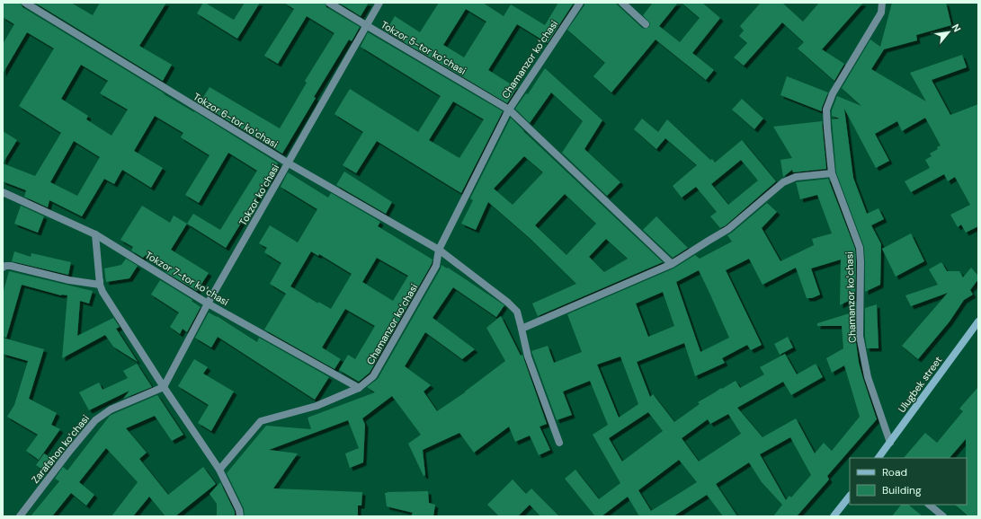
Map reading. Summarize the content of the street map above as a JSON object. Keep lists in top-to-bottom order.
{
  "streets": {
    "street": [
      "Tokzor 5-tor koʼchasi",
      "Chamanzor koʻchasi",
      "Tokzor 6-tor koʼchasi",
      "Tokzor koʻchasi",
      "Tokzor 7-tor koʼchasi",
      "Ulugbek street",
      "Zarafshon koʻchasi"
    ]
  },
  "crossings": [
    ["Tokzor 5-tor koʼchasi", "Chamanzor koʻchasi"],
    ["Tokzor 5-tor koʼchasi", "Tokzor koʻchasi"],
    ["Chamanzor koʻchasi", "Tokzor 6-tor koʼchasi"],
    ["Chamanzor koʻchasi", "Tokzor 7-tor koʼchasi"],
    ["Chamanzor koʻchasi", "Ulugbek street"],
    ["Tokzor 6-tor koʼchasi", "Tokzor koʻchasi"],
    ["Tokzor koʻchasi", "Tokzor 7-tor koʼchasi"]
  ],
  "legend": ["Road", "Building"],
  "north": "top right"
}
